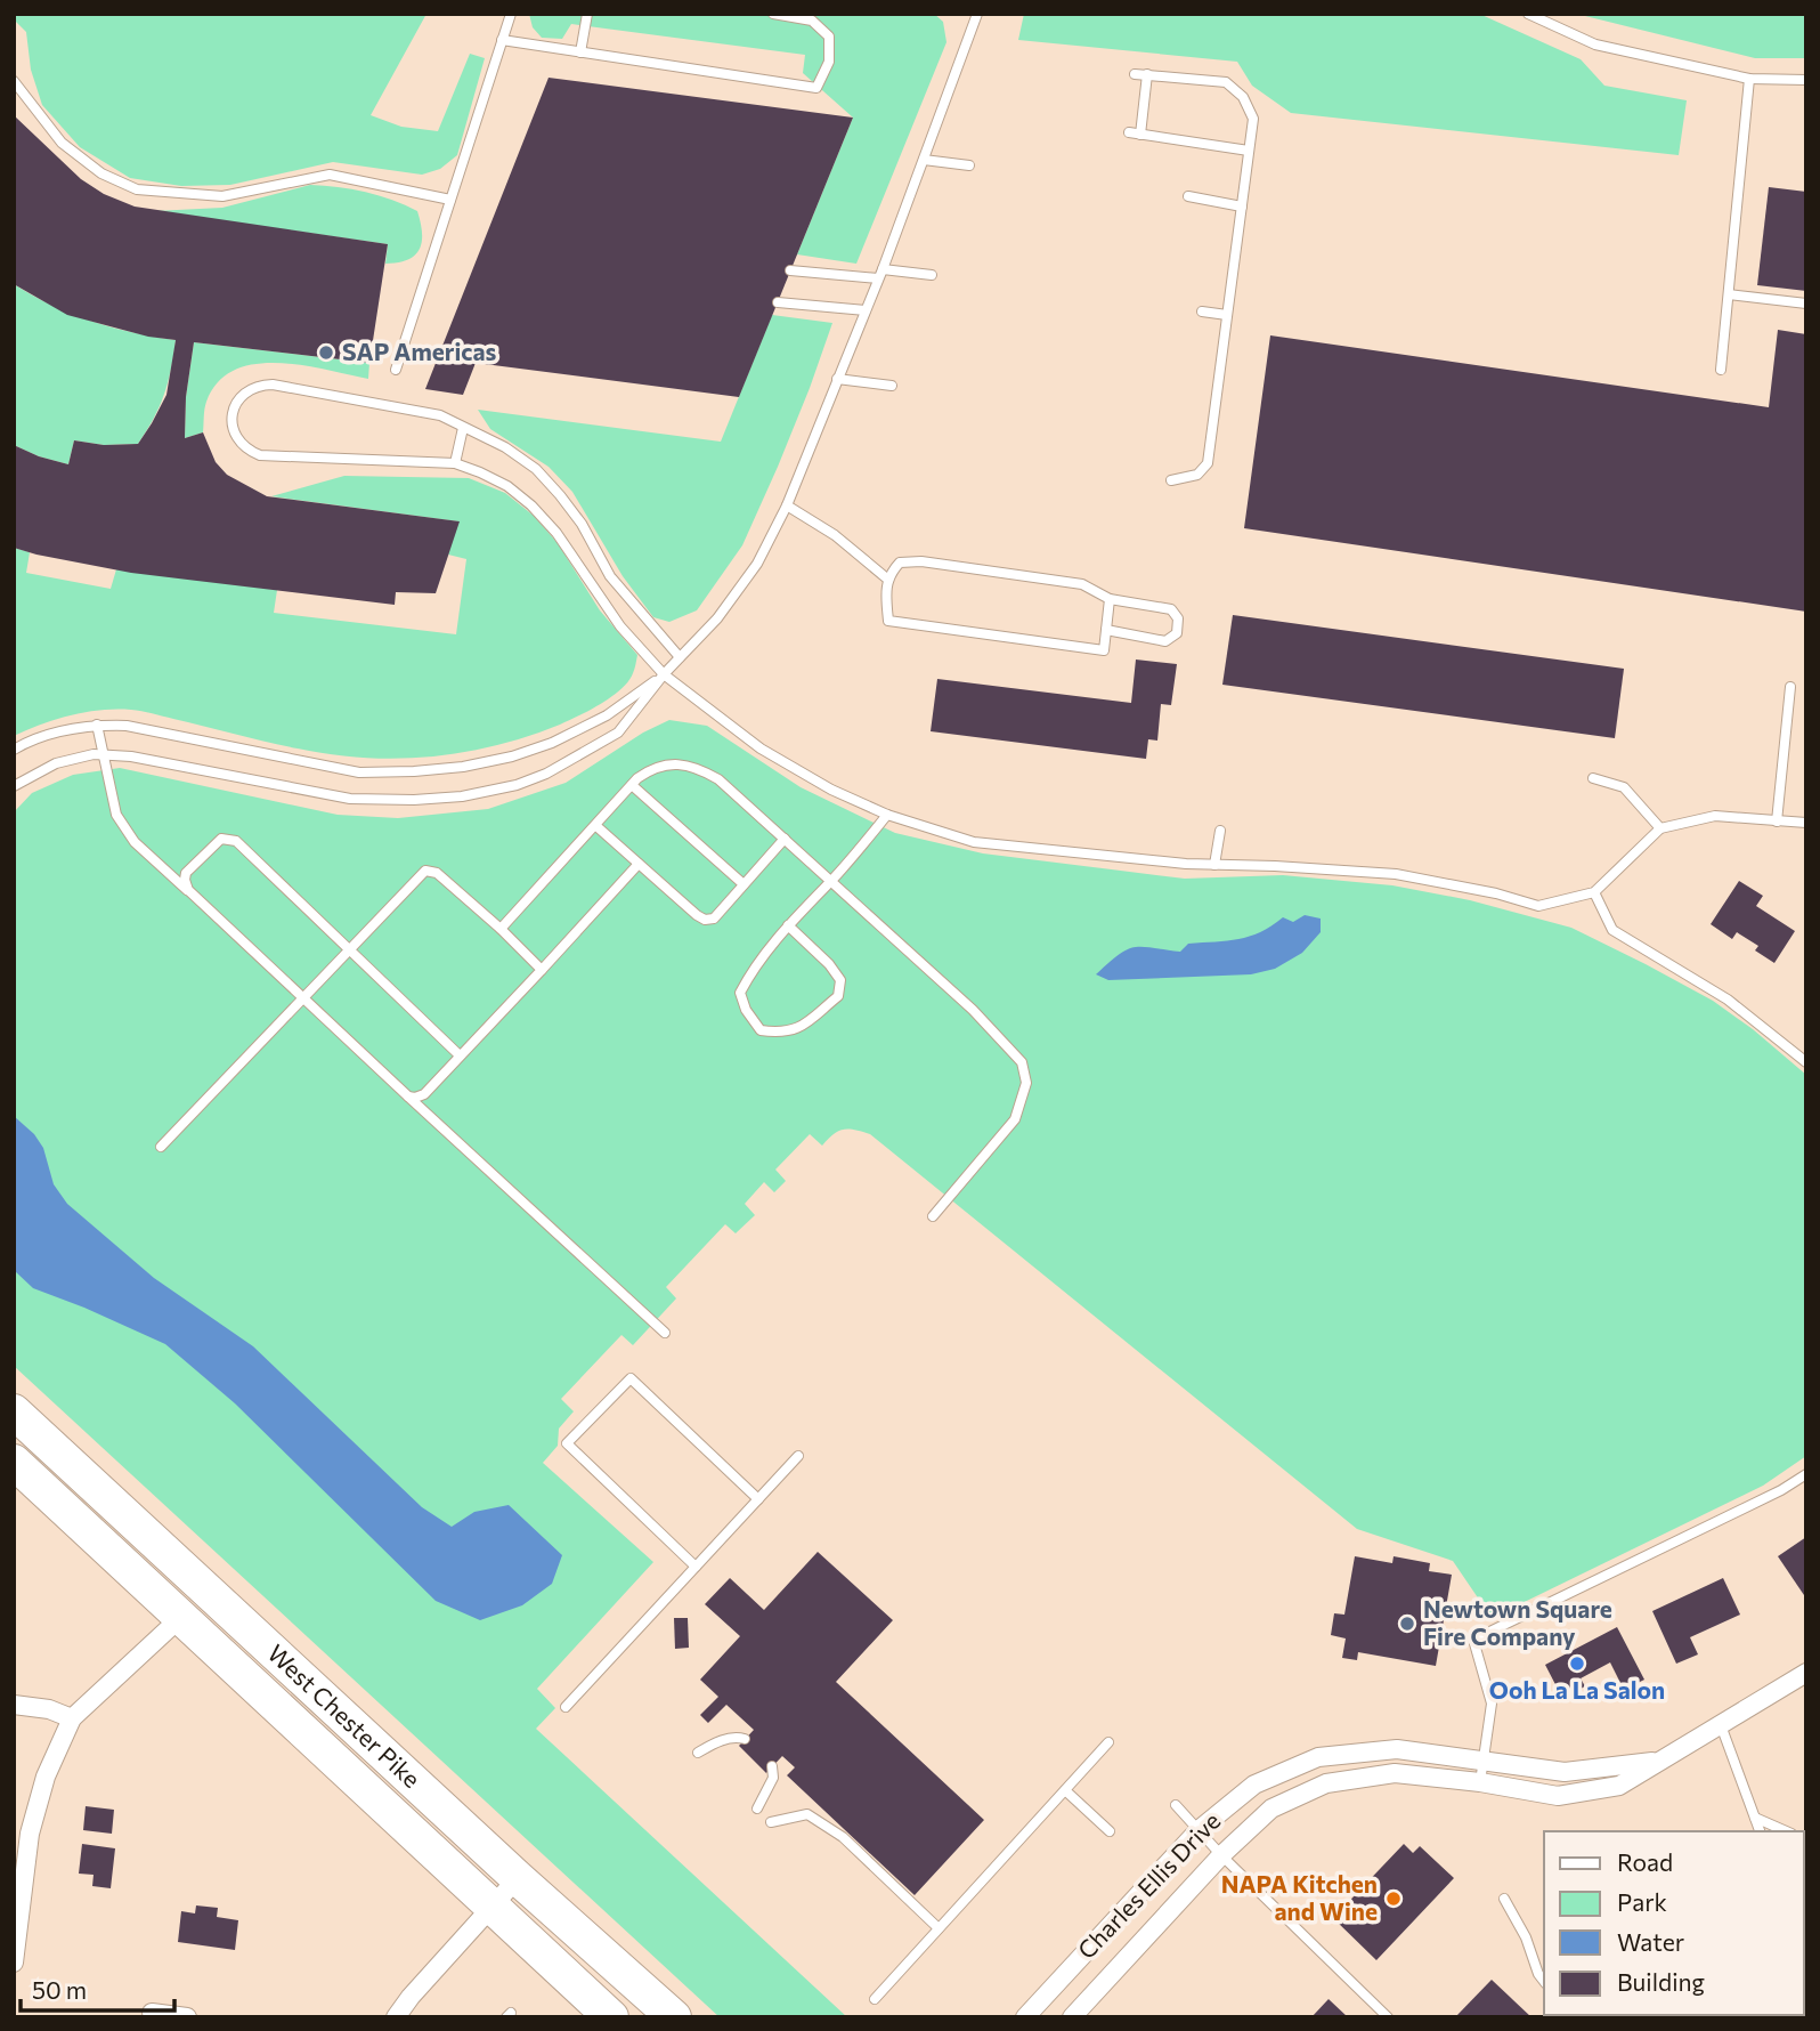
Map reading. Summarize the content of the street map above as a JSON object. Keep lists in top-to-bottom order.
{
  "streets": {
    "highway": ["West Chester Pike"],
    "street": ["Charles Ellis Drive"]
  },
  "places": [
    "SAP Americas",
    "Newtown Square Fire Company",
    "Ooh La La Salon",
    "NAPA Kitchen and Wine"
  ],
  "legend": [
    "Road",
    "Park",
    "Water",
    "Building"
  ],
  "scale_bar": "50 m"
}
